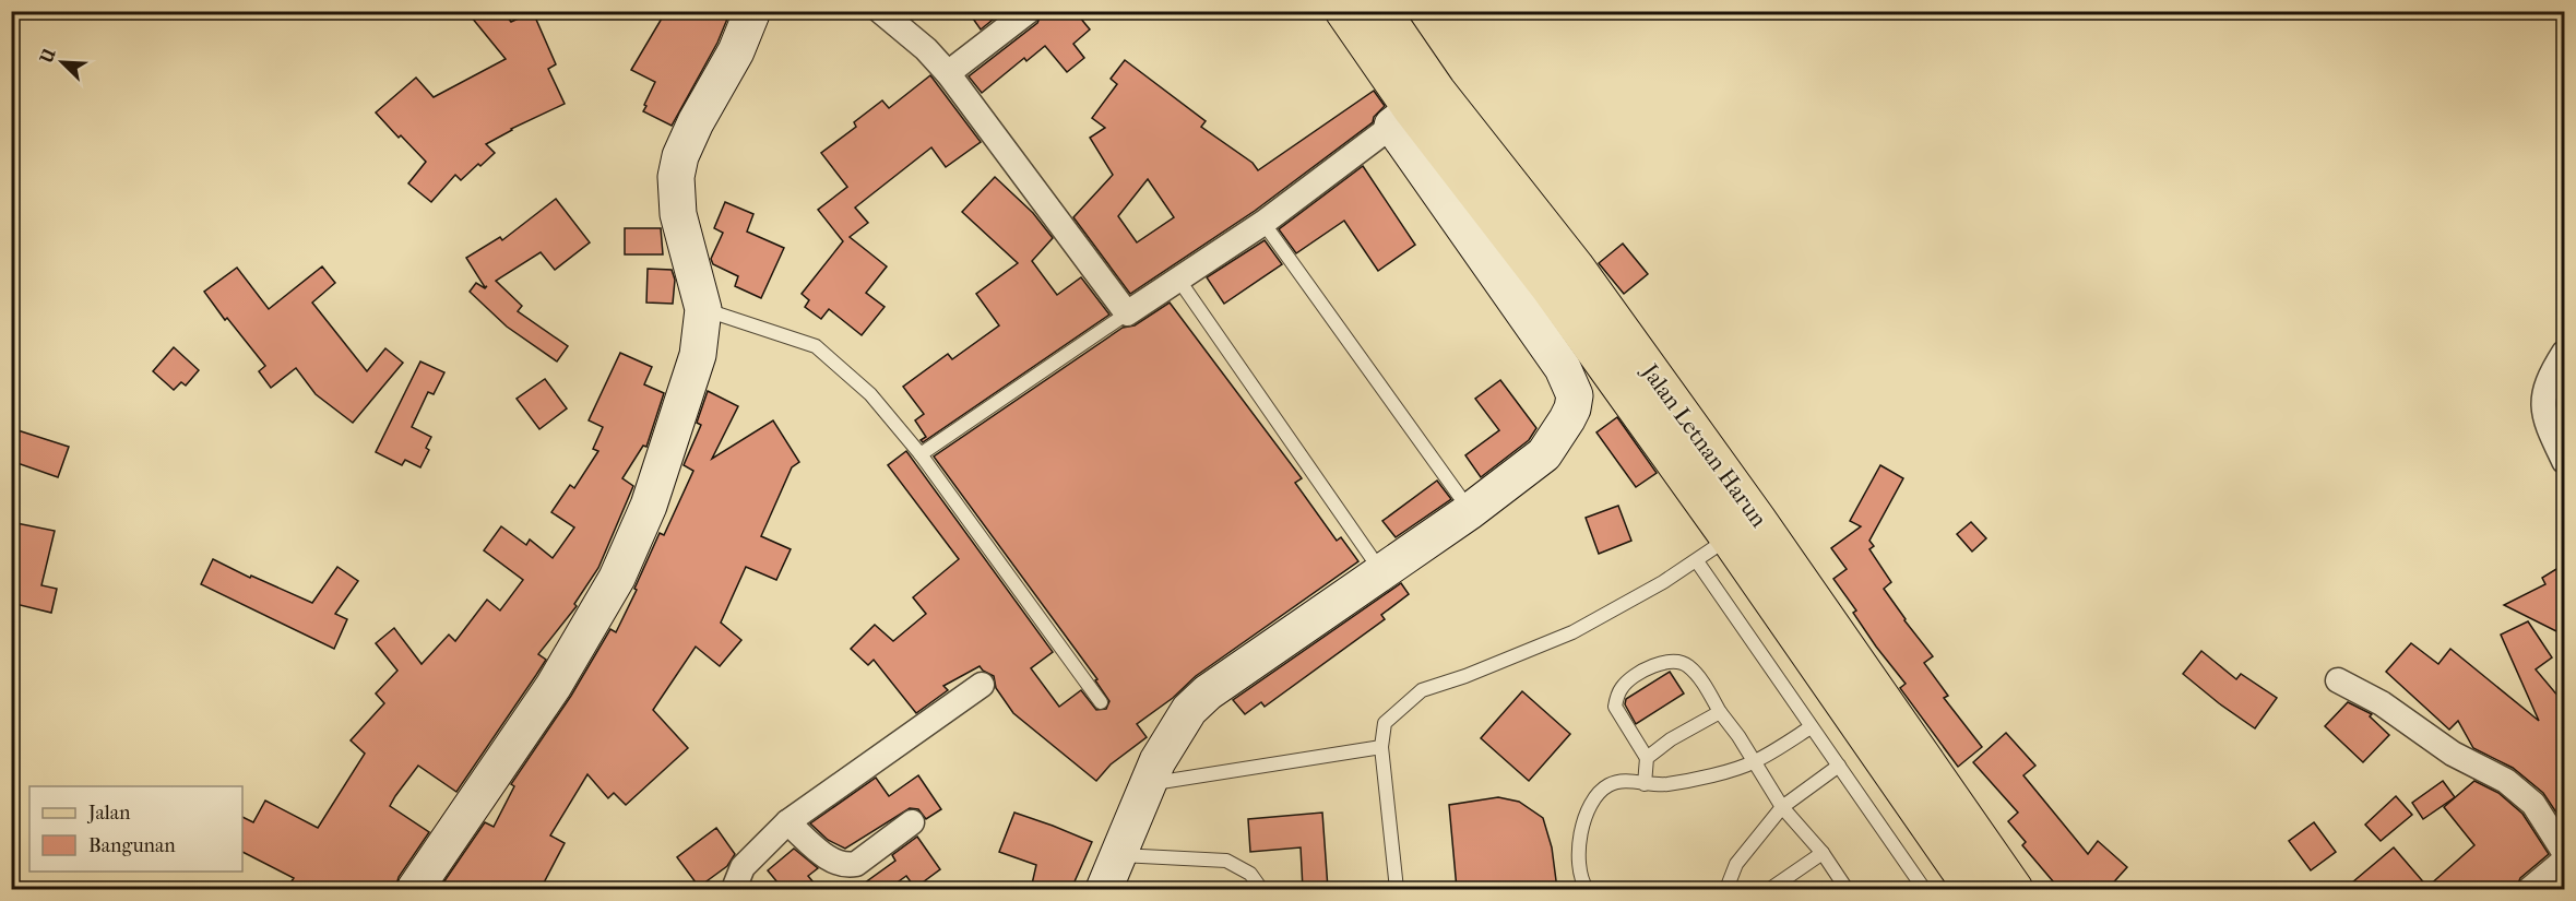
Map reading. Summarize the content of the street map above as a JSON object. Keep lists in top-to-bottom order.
{
  "streets": {
    "main road": ["Jalan Letnan Harun"]
  },
  "legend": ["Jalan", "Bangunan"],
  "north": "top left"
}
